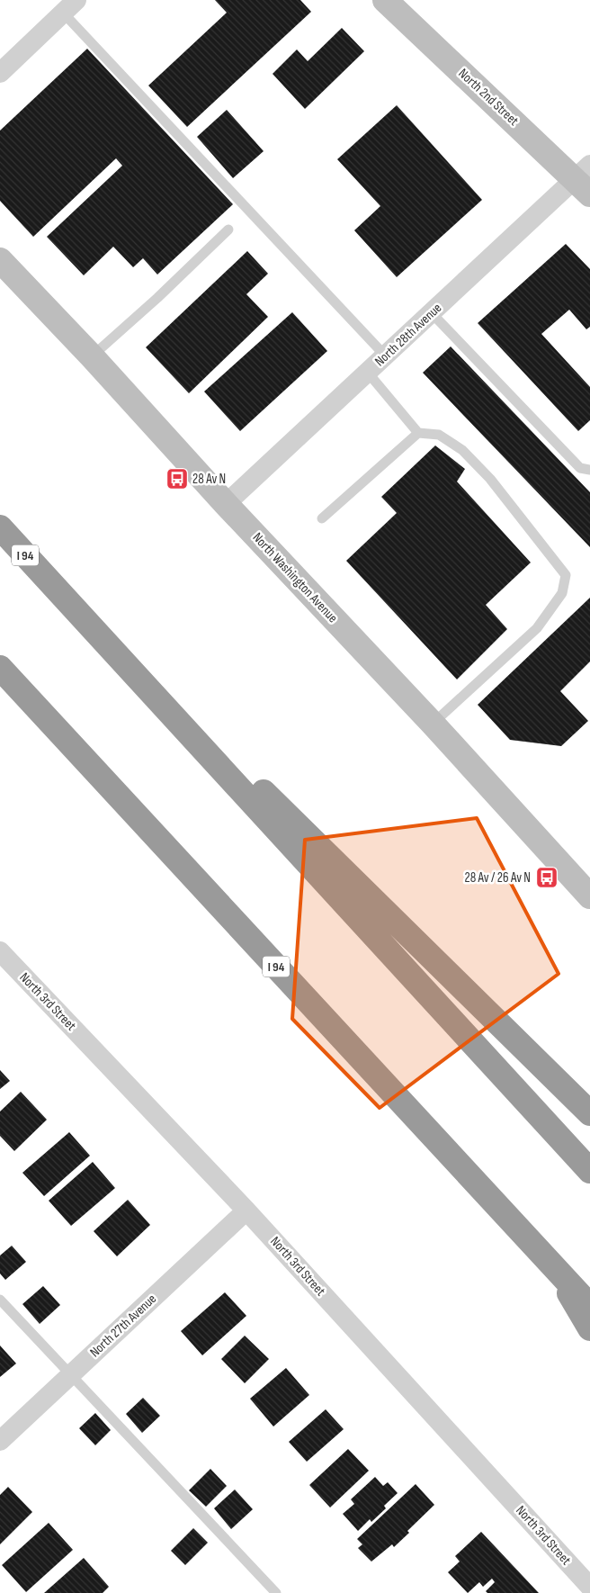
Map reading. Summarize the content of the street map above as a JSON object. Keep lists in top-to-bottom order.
{
  "streets": {
    "highway": ["I 94"],
    "street": [
      "North 2nd Street",
      "North 28th Avenue",
      "North Washington Avenue",
      "North 3rd Street",
      "North 27th Avenue"
    ]
  },
  "crossings": [
    ["North 2nd Street", "North 28th Avenue"],
    ["North 28th Avenue", "North Washington Avenue"],
    ["North 3rd Street", "North 27th Avenue"]
  ],
  "places": {
    "bus stop": ["28 Av N", "28 Av / 26 Av N"]
  }
}
